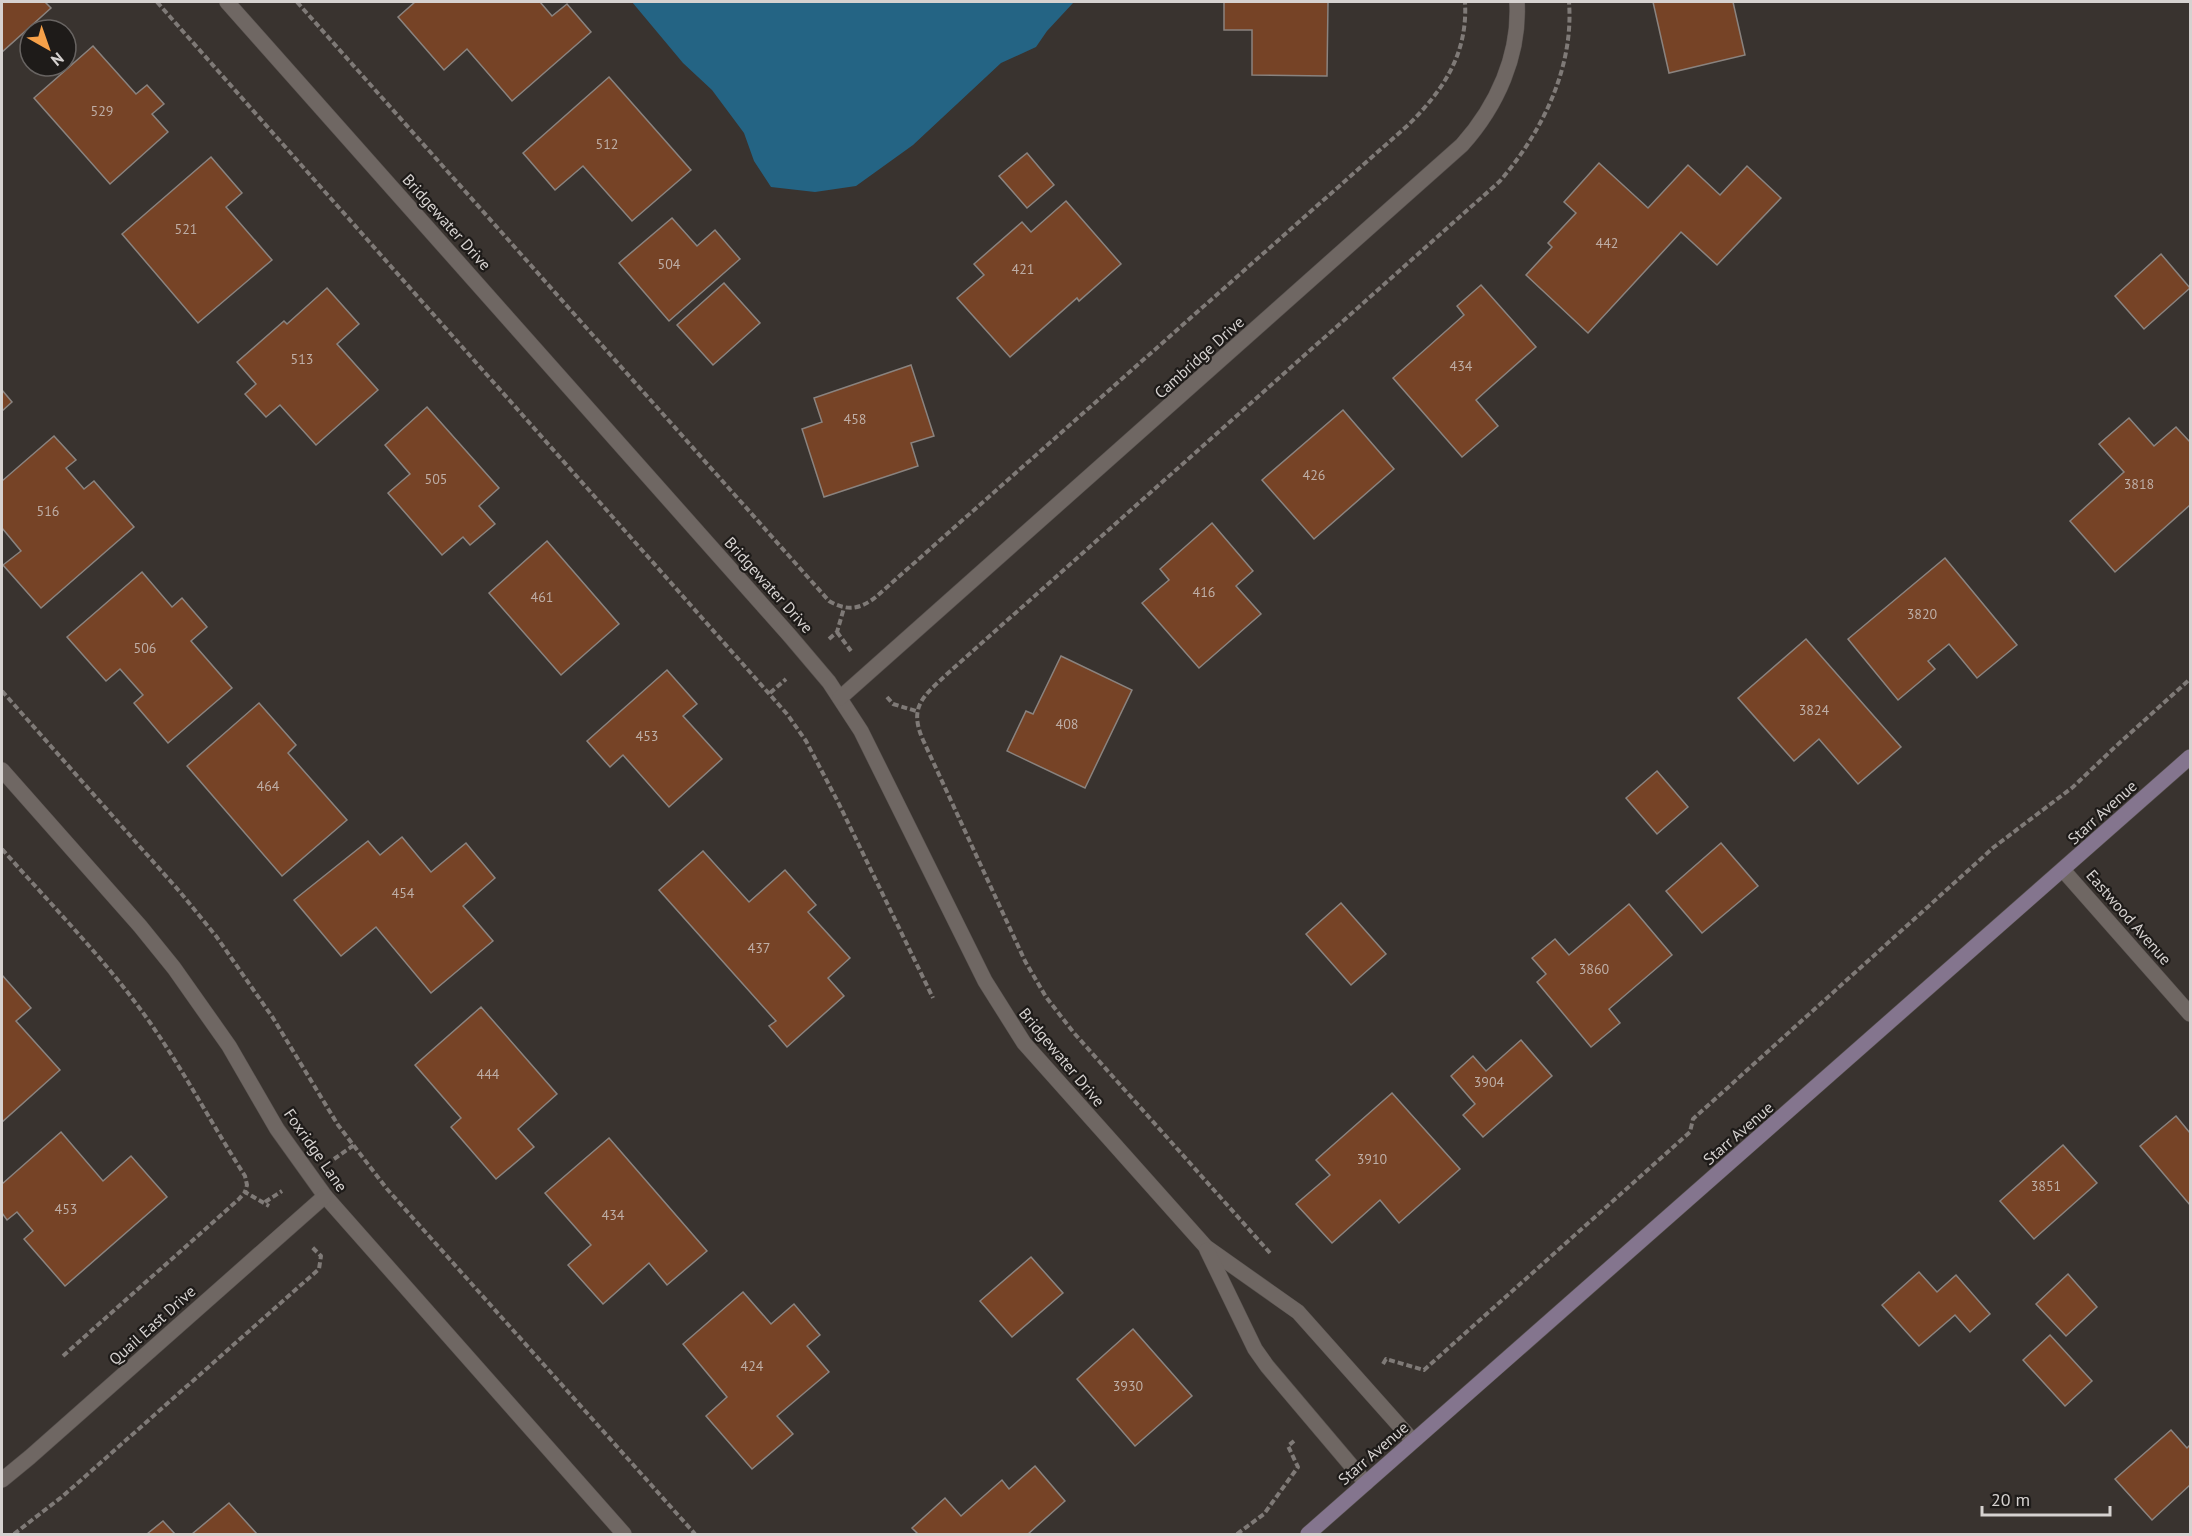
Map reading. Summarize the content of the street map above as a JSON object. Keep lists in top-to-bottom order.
{
  "streets": {
    "street": [
      "Bridgewater Drive",
      "Cambridge Drive",
      "Starr Avenue",
      "Eastwood Avenue",
      "Foxridge Lane",
      "Quail East Drive"
    ]
  },
  "crossings": [
    ["Bridgewater Drive", "Cambridge Drive"],
    ["Bridgewater Drive", "Starr Avenue"],
    ["Starr Avenue", "Eastwood Avenue"],
    ["Foxridge Lane", "Quail East Drive"]
  ],
  "house_numbers": [
    "529",
    "512",
    "521",
    "442",
    "504",
    "421",
    "513",
    "434",
    "458",
    "426",
    "505",
    "3818",
    "516",
    "416",
    "461",
    "3820",
    "506",
    "3824",
    "408",
    "453",
    "464",
    "454",
    "437",
    "3860",
    "444",
    "3904",
    "3910",
    "3851",
    "453",
    "434",
    "424",
    "3930"
  ],
  "scale_bar": "20 m",
  "north": "bottom right"
}
